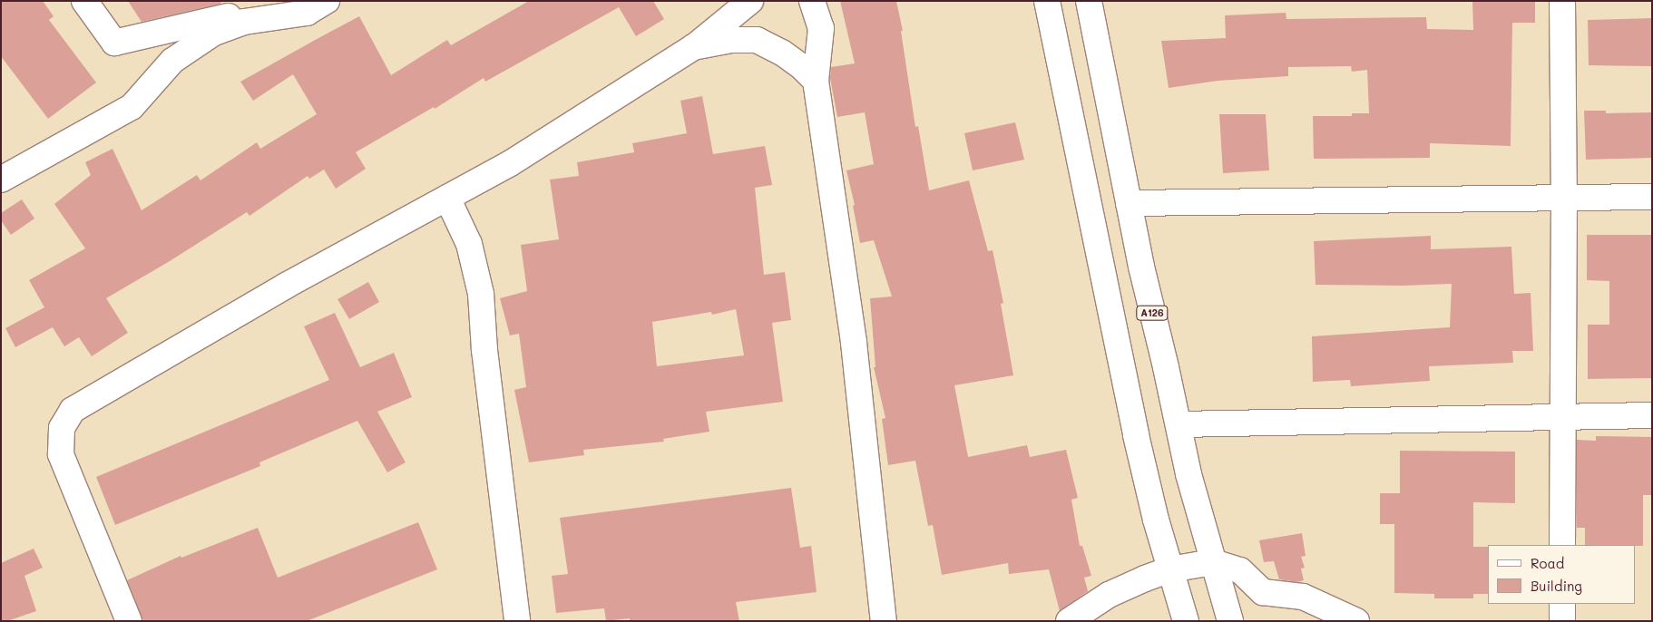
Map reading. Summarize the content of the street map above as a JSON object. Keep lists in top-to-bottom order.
{
  "streets": {
    "main road": ["A126"]
  },
  "legend": ["Road", "Building"]
}
